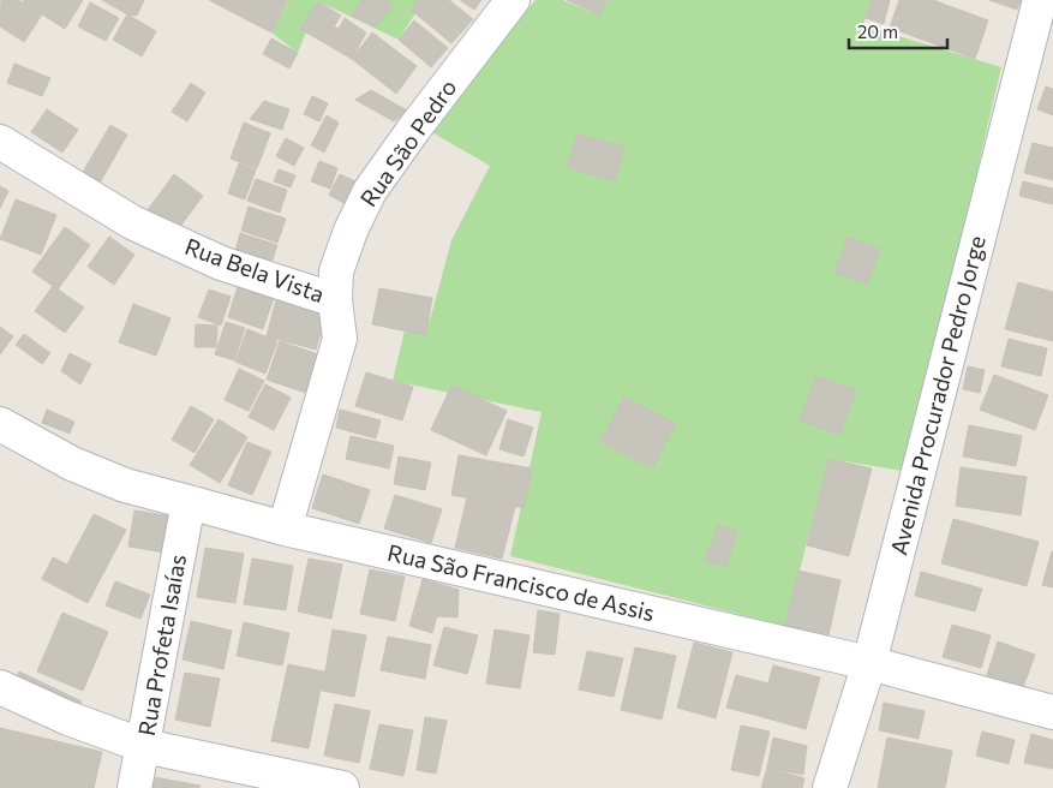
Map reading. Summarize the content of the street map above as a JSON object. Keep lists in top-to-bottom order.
{
  "streets": {
    "street": [
      "Rua São Pedro",
      "Rua Bela Vista",
      "Avenida Procurador Pedro Jorge",
      "Rua São Francisco de Assis",
      "Rua Profeta Isaías"
    ]
  },
  "crossings": [
    ["Rua São Pedro", "Rua Bela Vista"],
    ["Rua Bela Vista", "Rua São Francisco de Assis"],
    ["Avenida Procurador Pedro Jorge", "Rua São Francisco de Assis"],
    ["Rua São Francisco de Assis", "Rua Profeta Isaías"]
  ],
  "scale_bar": "20 m"
}
